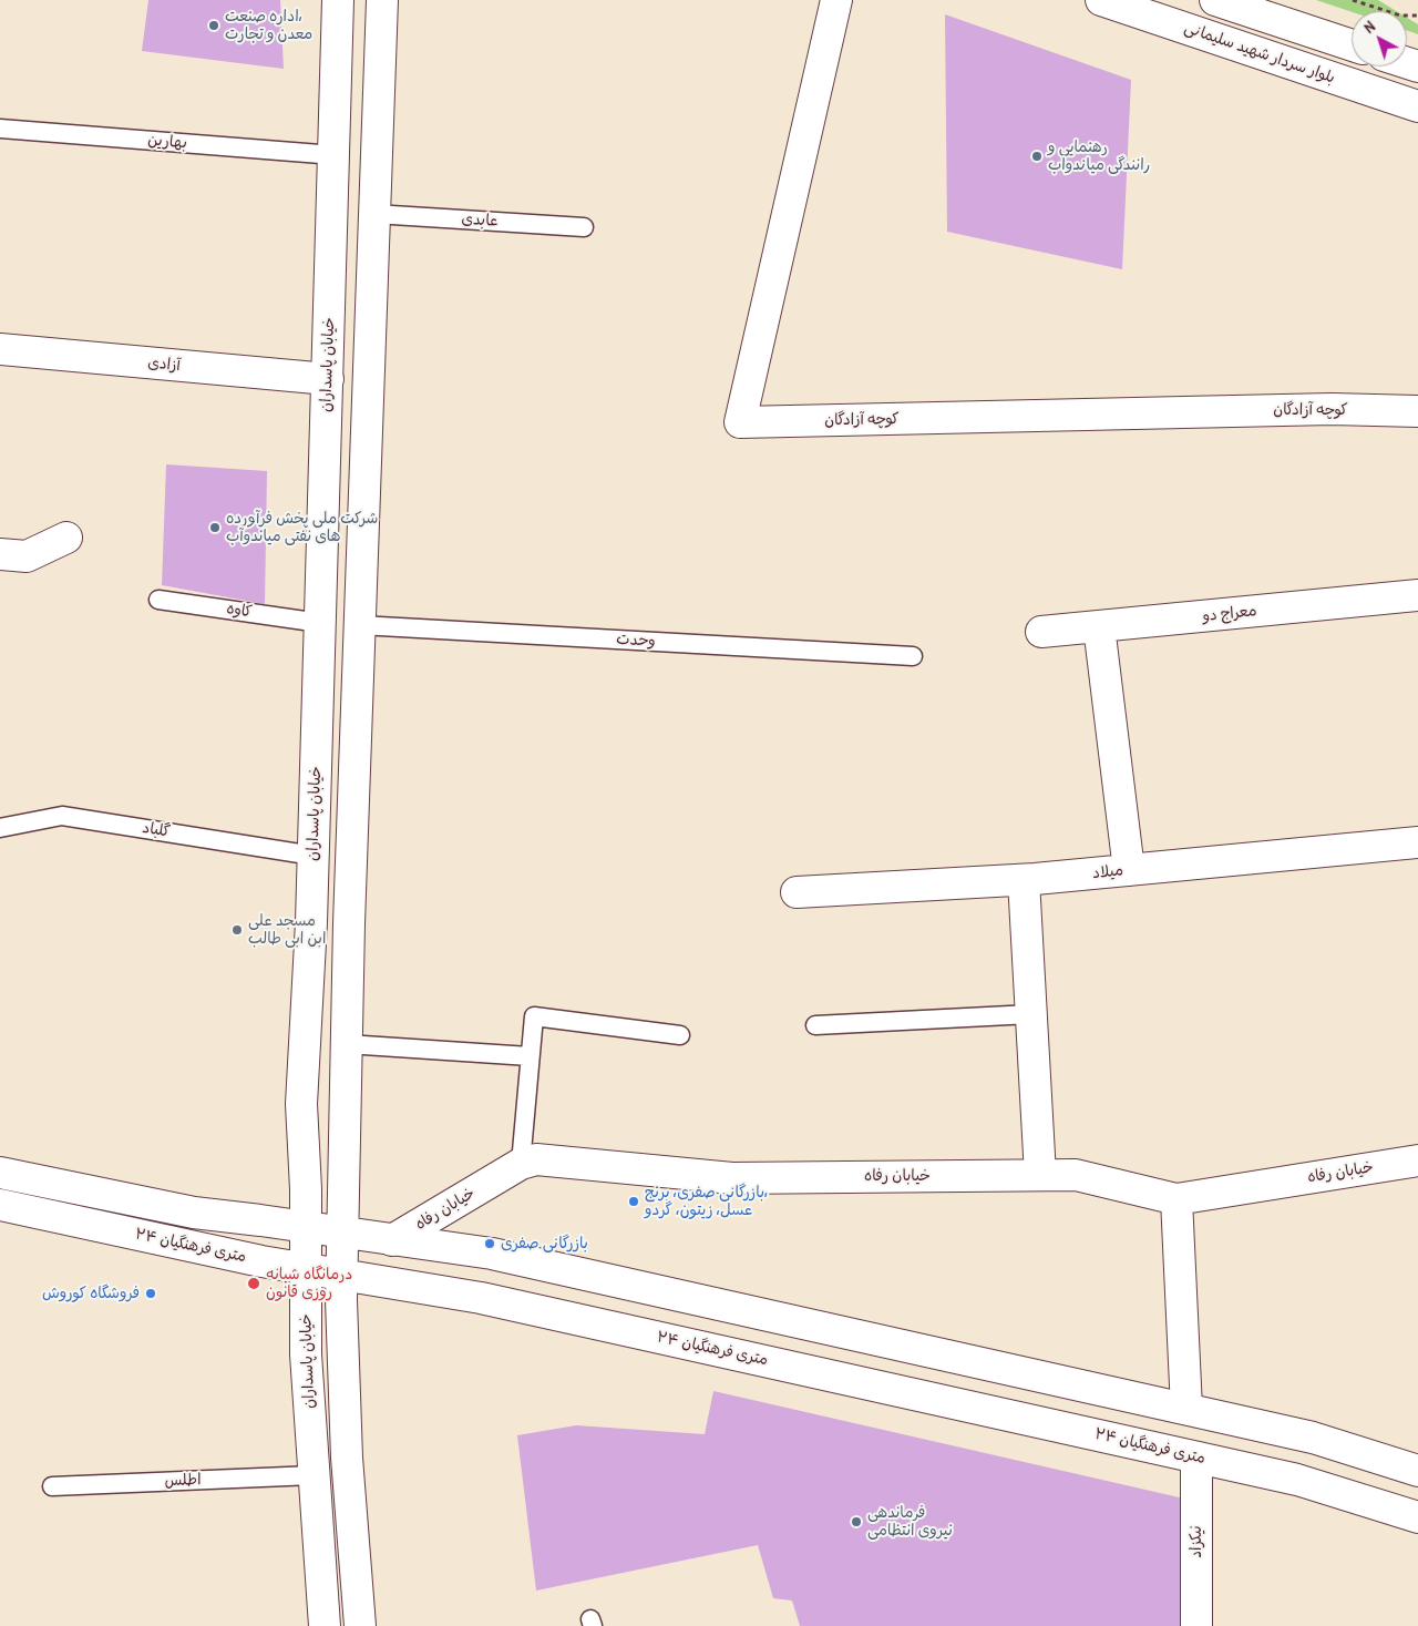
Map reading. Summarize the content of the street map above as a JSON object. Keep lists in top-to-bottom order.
{
  "streets": {
    "main road": [
      "بلوار سردار شهید سلیمانی",
      "آزادی",
      "خیابان پاسداران",
      "کوچه آزادگان",
      "معراج دو",
      "میلاد",
      "خیابان رفاه",
      "۲۴ متری فرهنگیان",
      "نیکزاد"
    ],
    "lane": [
      "بهارین",
      "عابدی",
      "کاوه",
      "وحدت",
      "گلباد",
      "اطلس"
    ]
  },
  "crossings": [
    ["بهارین", "خیابان پاسداران"],
    ["آزادی", "خیابان پاسداران"],
    ["خیابان پاسداران", "کاوه"],
    ["خیابان پاسداران", "گلباد"],
    ["خیابان پاسداران", "۲۴ متری فرهنگیان"],
    ["خیابان پاسداران", "اطلس"],
    ["۲۴ متری فرهنگیان", "نیکزاد"]
  ],
  "places": [
    "اداره صنعت، معدن و تجارت",
    "رهنمایی و رانندگی میاندواب",
    "شرکت ملی پخش فرآورده های نفتی میاندوآب",
    "مسجد علی ابن ابی طالب",
    "بازرگانی صفری، برنج، عسل، زیتون، گردو",
    "بازرگانی صفری",
    "درمانگاه شبانه روزی قانون",
    "فروشگاه کوروش",
    "فرماندهی نیروی انتظامی"
  ],
  "north": "top left"
}
